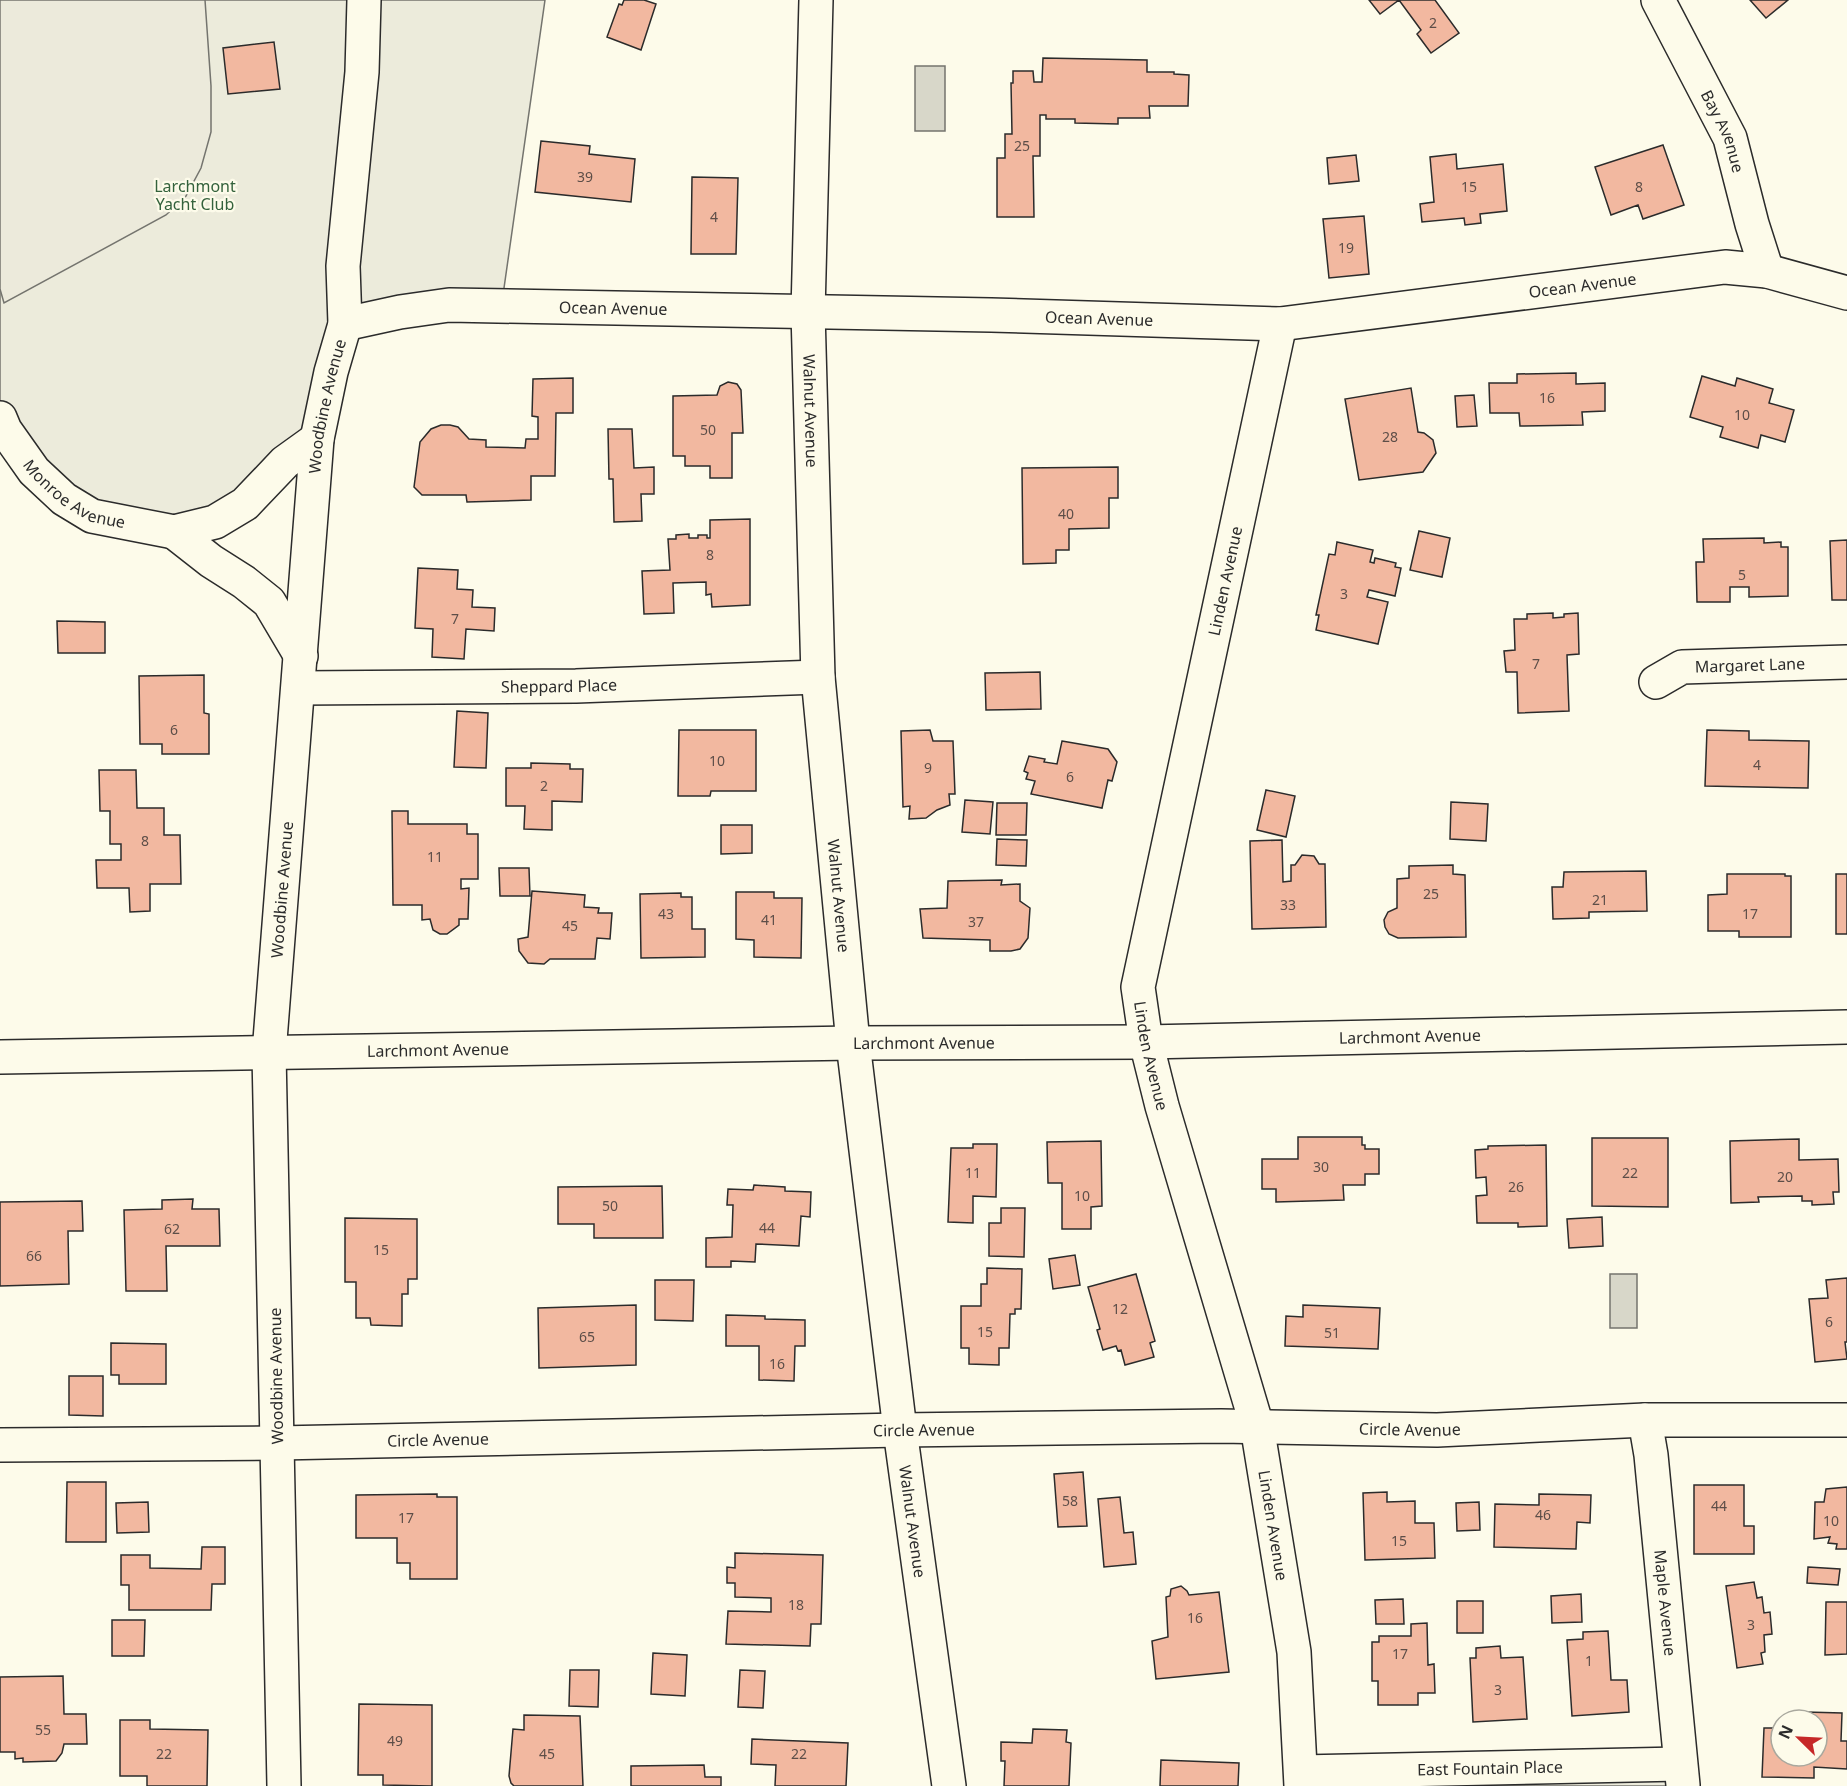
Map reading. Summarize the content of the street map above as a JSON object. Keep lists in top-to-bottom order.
{
  "streets": {
    "street": [
      "Bay Avenue",
      "Ocean Avenue",
      "Woodbine Avenue",
      "Walnut Avenue",
      "Monroe Avenue",
      "Linden Avenue",
      "Margaret Lane",
      "Sheppard Place",
      "Larchmont Avenue",
      "Circle Avenue",
      "Maple Avenue",
      "East Fountain Place"
    ]
  },
  "crossings": [
    ["Bay Avenue", "Ocean Avenue"],
    ["Ocean Avenue", "Woodbine Avenue"],
    ["Ocean Avenue", "Walnut Avenue"],
    ["Ocean Avenue", "Linden Avenue"],
    ["Woodbine Avenue", "Monroe Avenue"],
    ["Woodbine Avenue", "Sheppard Place"],
    ["Woodbine Avenue", "Larchmont Avenue"],
    ["Woodbine Avenue", "Circle Avenue"],
    ["Walnut Avenue", "Sheppard Place"],
    ["Walnut Avenue", "Larchmont Avenue"],
    ["Walnut Avenue", "Circle Avenue"],
    ["Linden Avenue", "Larchmont Avenue"],
    ["Linden Avenue", "Circle Avenue"],
    ["Linden Avenue", "East Fountain Place"],
    ["Circle Avenue", "Maple Avenue"],
    ["Maple Avenue", "East Fountain Place"]
  ],
  "parks": ["Larchmont Yacht Club"],
  "house_numbers": [
    "2",
    "25",
    "39",
    "15",
    "8",
    "4",
    "19",
    "16",
    "10",
    "50",
    "28",
    "40",
    "8",
    "5",
    "3",
    "7",
    "7",
    "6",
    "10",
    "4",
    "9",
    "6",
    "2",
    "8",
    "11",
    "25",
    "21",
    "33",
    "43",
    "17",
    "41",
    "37",
    "45",
    "30",
    "11",
    "22",
    "20",
    "26",
    "10",
    "50",
    "44",
    "62",
    "15",
    "66",
    "12",
    "6",
    "15",
    "51",
    "65",
    "16",
    "58",
    "44",
    "46",
    "17",
    "10",
    "15",
    "18",
    "16",
    "3",
    "17",
    "1",
    "3",
    "55",
    "49",
    "22",
    "45",
    "22"
  ],
  "north": "top left"
}
